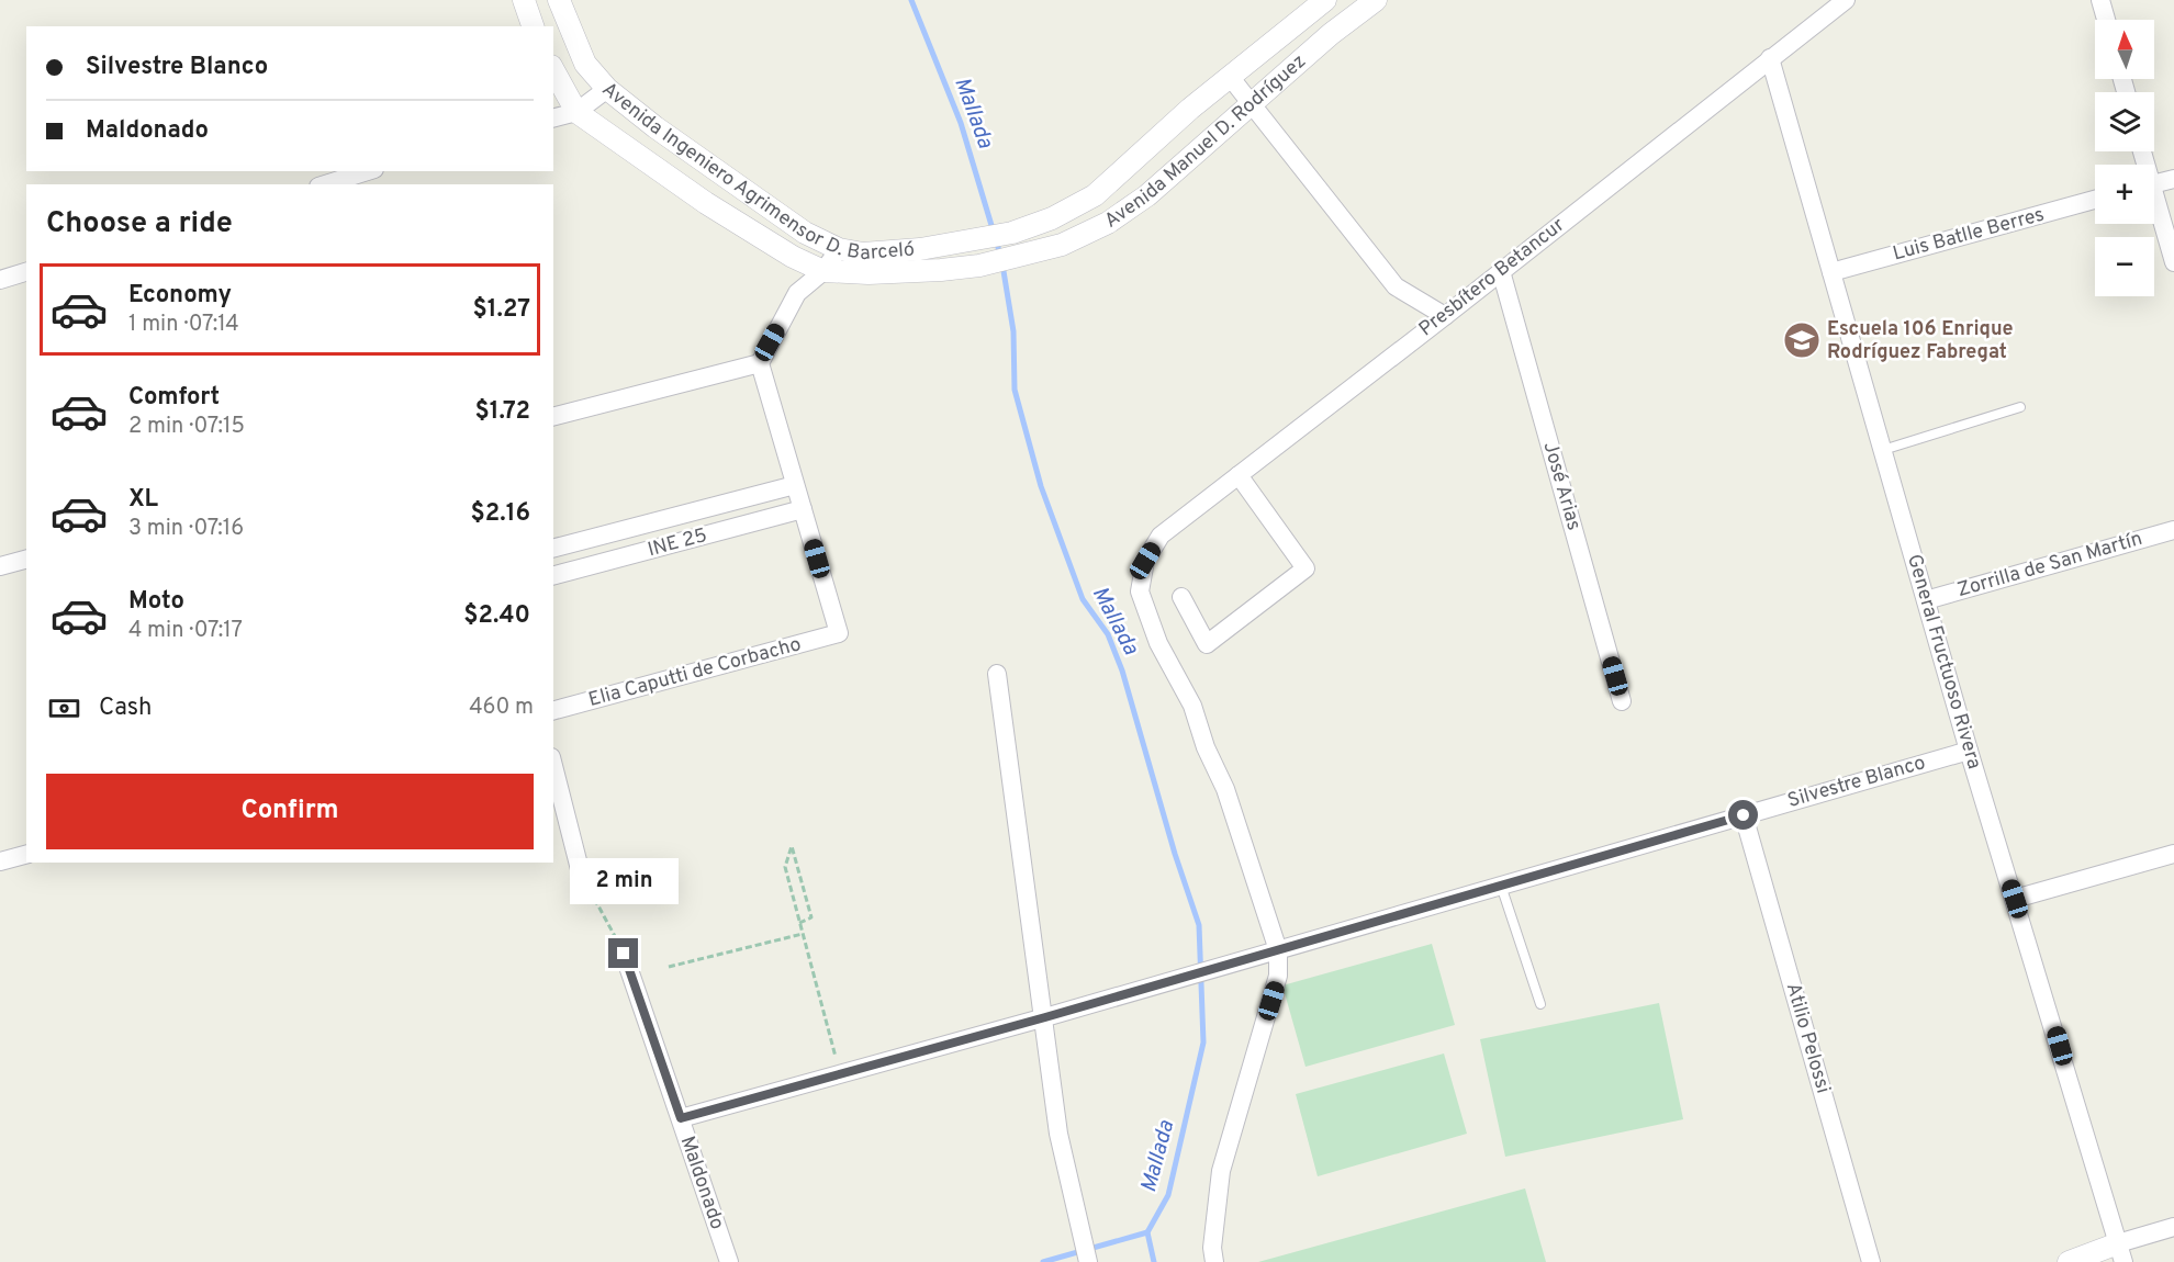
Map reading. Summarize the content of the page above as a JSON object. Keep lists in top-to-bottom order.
{
  "streets": {
    "street": [
      "Avenida Manuel D. Rodríguez",
      "Avenida Ingeniero Agrimensor D. Barceló",
      "Luis Batlle Berres",
      "Presbítero Betancur",
      "José Arias",
      "INE 25",
      "Zorrilla de San Martín",
      "General Fructuoso Rivera",
      "Elia Caputti de Corbacho",
      "Silvestre Blanco",
      "Atilio Pelossi",
      "Maldonado"
    ]
  },
  "crossings": [
    ["Avenida Manuel D. Rodríguez", "Avenida Ingeniero Agrimensor D. Barceló"],
    ["Luis Batlle Berres", "General Fructuoso Rivera"],
    ["Presbítero Betancur", "José Arias"],
    ["Presbítero Betancur", "General Fructuoso Rivera"],
    ["Presbítero Betancur", "Silvestre Blanco"],
    ["INE 25", "Elia Caputti de Corbacho"],
    ["Zorrilla de San Martín", "General Fructuoso Rivera"],
    ["General Fructuoso Rivera", "Silvestre Blanco"],
    ["Silvestre Blanco", "Atilio Pelossi"],
    ["Silvestre Blanco", "Maldonado"]
  ],
  "water": ["Mallada"],
  "places": {
    "school or university": ["Escuela 106 Enrique Rodríguez Fabregat"]
  },
  "north": "top",
  "page": {
    "map_buttons": ["+", "−"],
    "banner": ["Silvestre Blanco", "Maldonado"],
    "heading": "Choose a ride",
    "list": [
      {
        "name": "Economy",
        "note": "1 min · 07:14",
        "value": "$1.27"
      },
      {
        "name": "Comfort",
        "note": "2 min · 07:15",
        "value": "$1.72"
      },
      {
        "name": "XL",
        "note": "3 min · 07:16",
        "value": "$2.16"
      },
      {
        "name": "Moto",
        "note": "4 min · 07:17",
        "value": "$2.40"
      }
    ],
    "pay": ["Cash", "460 m"],
    "buttons": "Confirm",
    "bubble": "2 min"
  }
}
